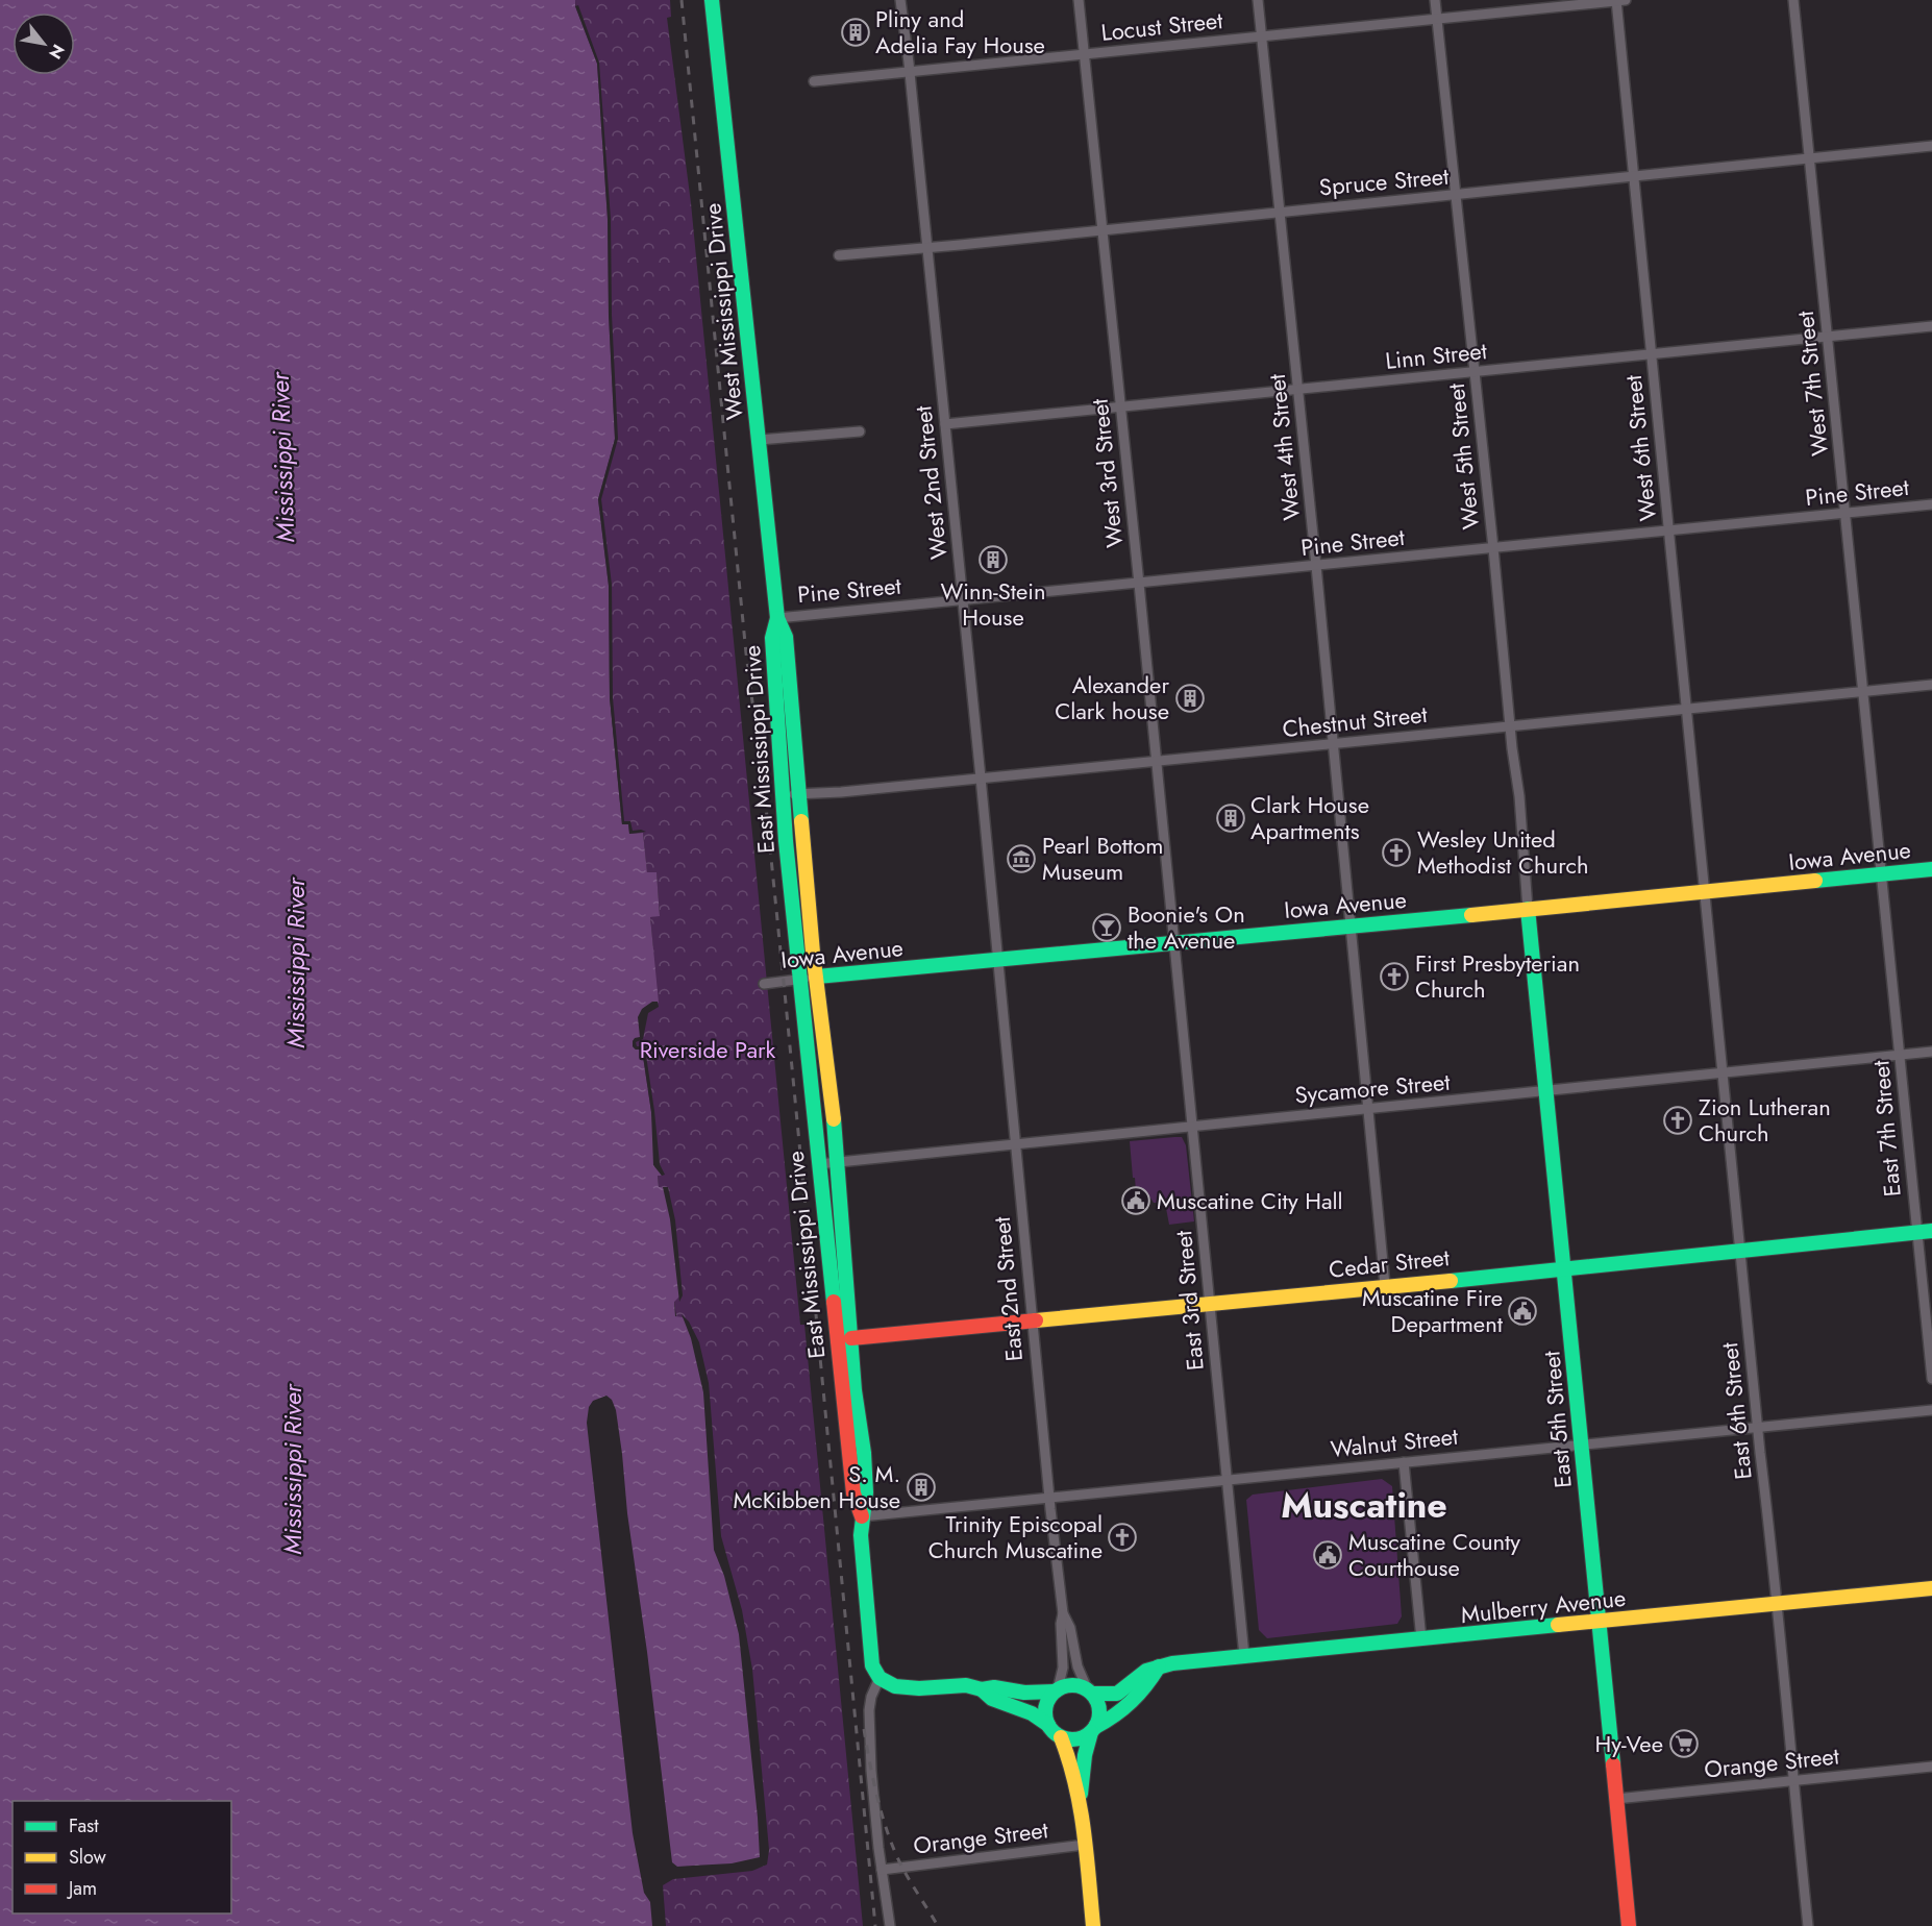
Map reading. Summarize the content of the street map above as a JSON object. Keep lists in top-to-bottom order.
{
  "streets": {
    "main road": [
      "West Mississippi Drive",
      "East Mississippi Drive",
      "Iowa Avenue",
      "Cedar Street",
      "East 5th Street",
      "Mulberry Avenue"
    ],
    "street": [
      "Locust Street",
      "Spruce Street",
      "Linn Street",
      "West 7th Street",
      "West 4th Street",
      "West 6th Street",
      "West 5th Street",
      "West 3rd Street",
      "West 2nd Street",
      "Pine Street",
      "Chestnut Street",
      "Sycamore Street",
      "East 7th Street",
      "East 2nd Street",
      "East 3rd Street",
      "East 6th Street",
      "Walnut Street",
      "Orange Street"
    ]
  },
  "crossings": [
    ["Locust Street", "West 4th Street"],
    ["Locust Street", "West 6th Street"],
    ["Locust Street", "West 5th Street"],
    ["Locust Street", "West 3rd Street"],
    ["Locust Street", "West 2nd Street"],
    ["Spruce Street", "West 7th Street"],
    ["Spruce Street", "West 4th Street"],
    ["Spruce Street", "West 6th Street"],
    ["Spruce Street", "West 5th Street"],
    ["Spruce Street", "West 3rd Street"],
    ["Spruce Street", "West 2nd Street"],
    ["West Mississippi Drive", "Pine Street"],
    ["West Mississippi Drive", "East Mississippi Drive"],
    ["Linn Street", "West 7th Street"],
    ["Linn Street", "West 4th Street"],
    ["Linn Street", "West 6th Street"],
    ["Linn Street", "West 5th Street"],
    ["Linn Street", "West 3rd Street"],
    ["Linn Street", "West 2nd Street"],
    ["West 7th Street", "Pine Street"],
    ["West 7th Street", "Chestnut Street"],
    ["West 7th Street", "Iowa Avenue"],
    ["West 7th Street", "East 7th Street"],
    ["West 4th Street", "Pine Street"],
    ["West 4th Street", "Chestnut Street"],
    ["West 4th Street", "Iowa Avenue"],
    ["West 4th Street", "Sycamore Street"],
    ["West 4th Street", "Cedar Street"],
    ["West 6th Street", "Pine Street"],
    ["West 6th Street", "Chestnut Street"],
    ["West 6th Street", "Iowa Avenue"],
    ["West 6th Street", "East 6th Street"],
    ["West 5th Street", "Pine Street"],
    ["West 5th Street", "Chestnut Street"],
    ["West 5th Street", "Iowa Avenue"],
    ["West 5th Street", "East 5th Street"],
    ["West 3rd Street", "Pine Street"],
    ["West 3rd Street", "Chestnut Street"],
    ["West 3rd Street", "Iowa Avenue"],
    ["West 3rd Street", "East 3rd Street"],
    ["West 2nd Street", "Pine Street"],
    ["West 2nd Street", "Chestnut Street"],
    ["West 2nd Street", "Iowa Avenue"],
    ["West 2nd Street", "East 2nd Street"],
    ["Pine Street", "East Mississippi Drive"],
    ["Chestnut Street", "East Mississippi Drive"],
    ["East Mississippi Drive", "Iowa Avenue"],
    ["East Mississippi Drive", "Sycamore Street"],
    ["East Mississippi Drive", "Cedar Street"],
    ["East Mississippi Drive", "Walnut Street"],
    ["Iowa Avenue", "East 7th Street"],
    ["Iowa Avenue", "East 2nd Street"],
    ["Iowa Avenue", "East 3rd Street"],
    ["Iowa Avenue", "East 6th Street"],
    ["Iowa Avenue", "East 5th Street"],
    ["Sycamore Street", "East 7th Street"],
    ["Sycamore Street", "East 2nd Street"],
    ["Sycamore Street", "East 3rd Street"],
    ["Sycamore Street", "East 6th Street"],
    ["Sycamore Street", "East 5th Street"],
    ["East 7th Street", "Cedar Street"],
    ["Cedar Street", "East 2nd Street"],
    ["Cedar Street", "East 3rd Street"],
    ["Cedar Street", "East 6th Street"],
    ["Cedar Street", "East 5th Street"],
    ["East 2nd Street", "Walnut Street"],
    ["East 2nd Street", "Mulberry Avenue"],
    ["East 3rd Street", "Walnut Street"],
    ["East 3rd Street", "Mulberry Avenue"],
    ["East 6th Street", "Walnut Street"],
    ["East 6th Street", "Mulberry Avenue"],
    ["East 6th Street", "Orange Street"],
    ["East 5th Street", "Walnut Street"],
    ["East 5th Street", "Mulberry Avenue"],
    ["East 5th Street", "Orange Street"]
  ],
  "districts": ["Muscatine"],
  "water": ["Mississippi River"],
  "parks": ["Riverside Park"],
  "places": {
    "building": [
      "Pliny and Adelia Fay House",
      "Winn-Stein House",
      "Alexander Clark house",
      "Clark House Apartments",
      "S. M. McKibben House"
    ],
    "church": [
      "Wesley United Methodist Church",
      "First Presbyterian Church",
      "Zion Lutheran Church",
      "Trinity Episcopal Church Muscatine"
    ],
    "museum": ["Pearl Bottom Museum"],
    "bar": ["Boonie's On the Avenue"],
    "public building": ["Muscatine City Hall", "Muscatine Fire Department", "Muscatine County Courthouse"],
    "supermarket": ["Hy-Vee"]
  },
  "legend": ["Fast", "Slow", "Jam"],
  "north": "bottom right"
}
